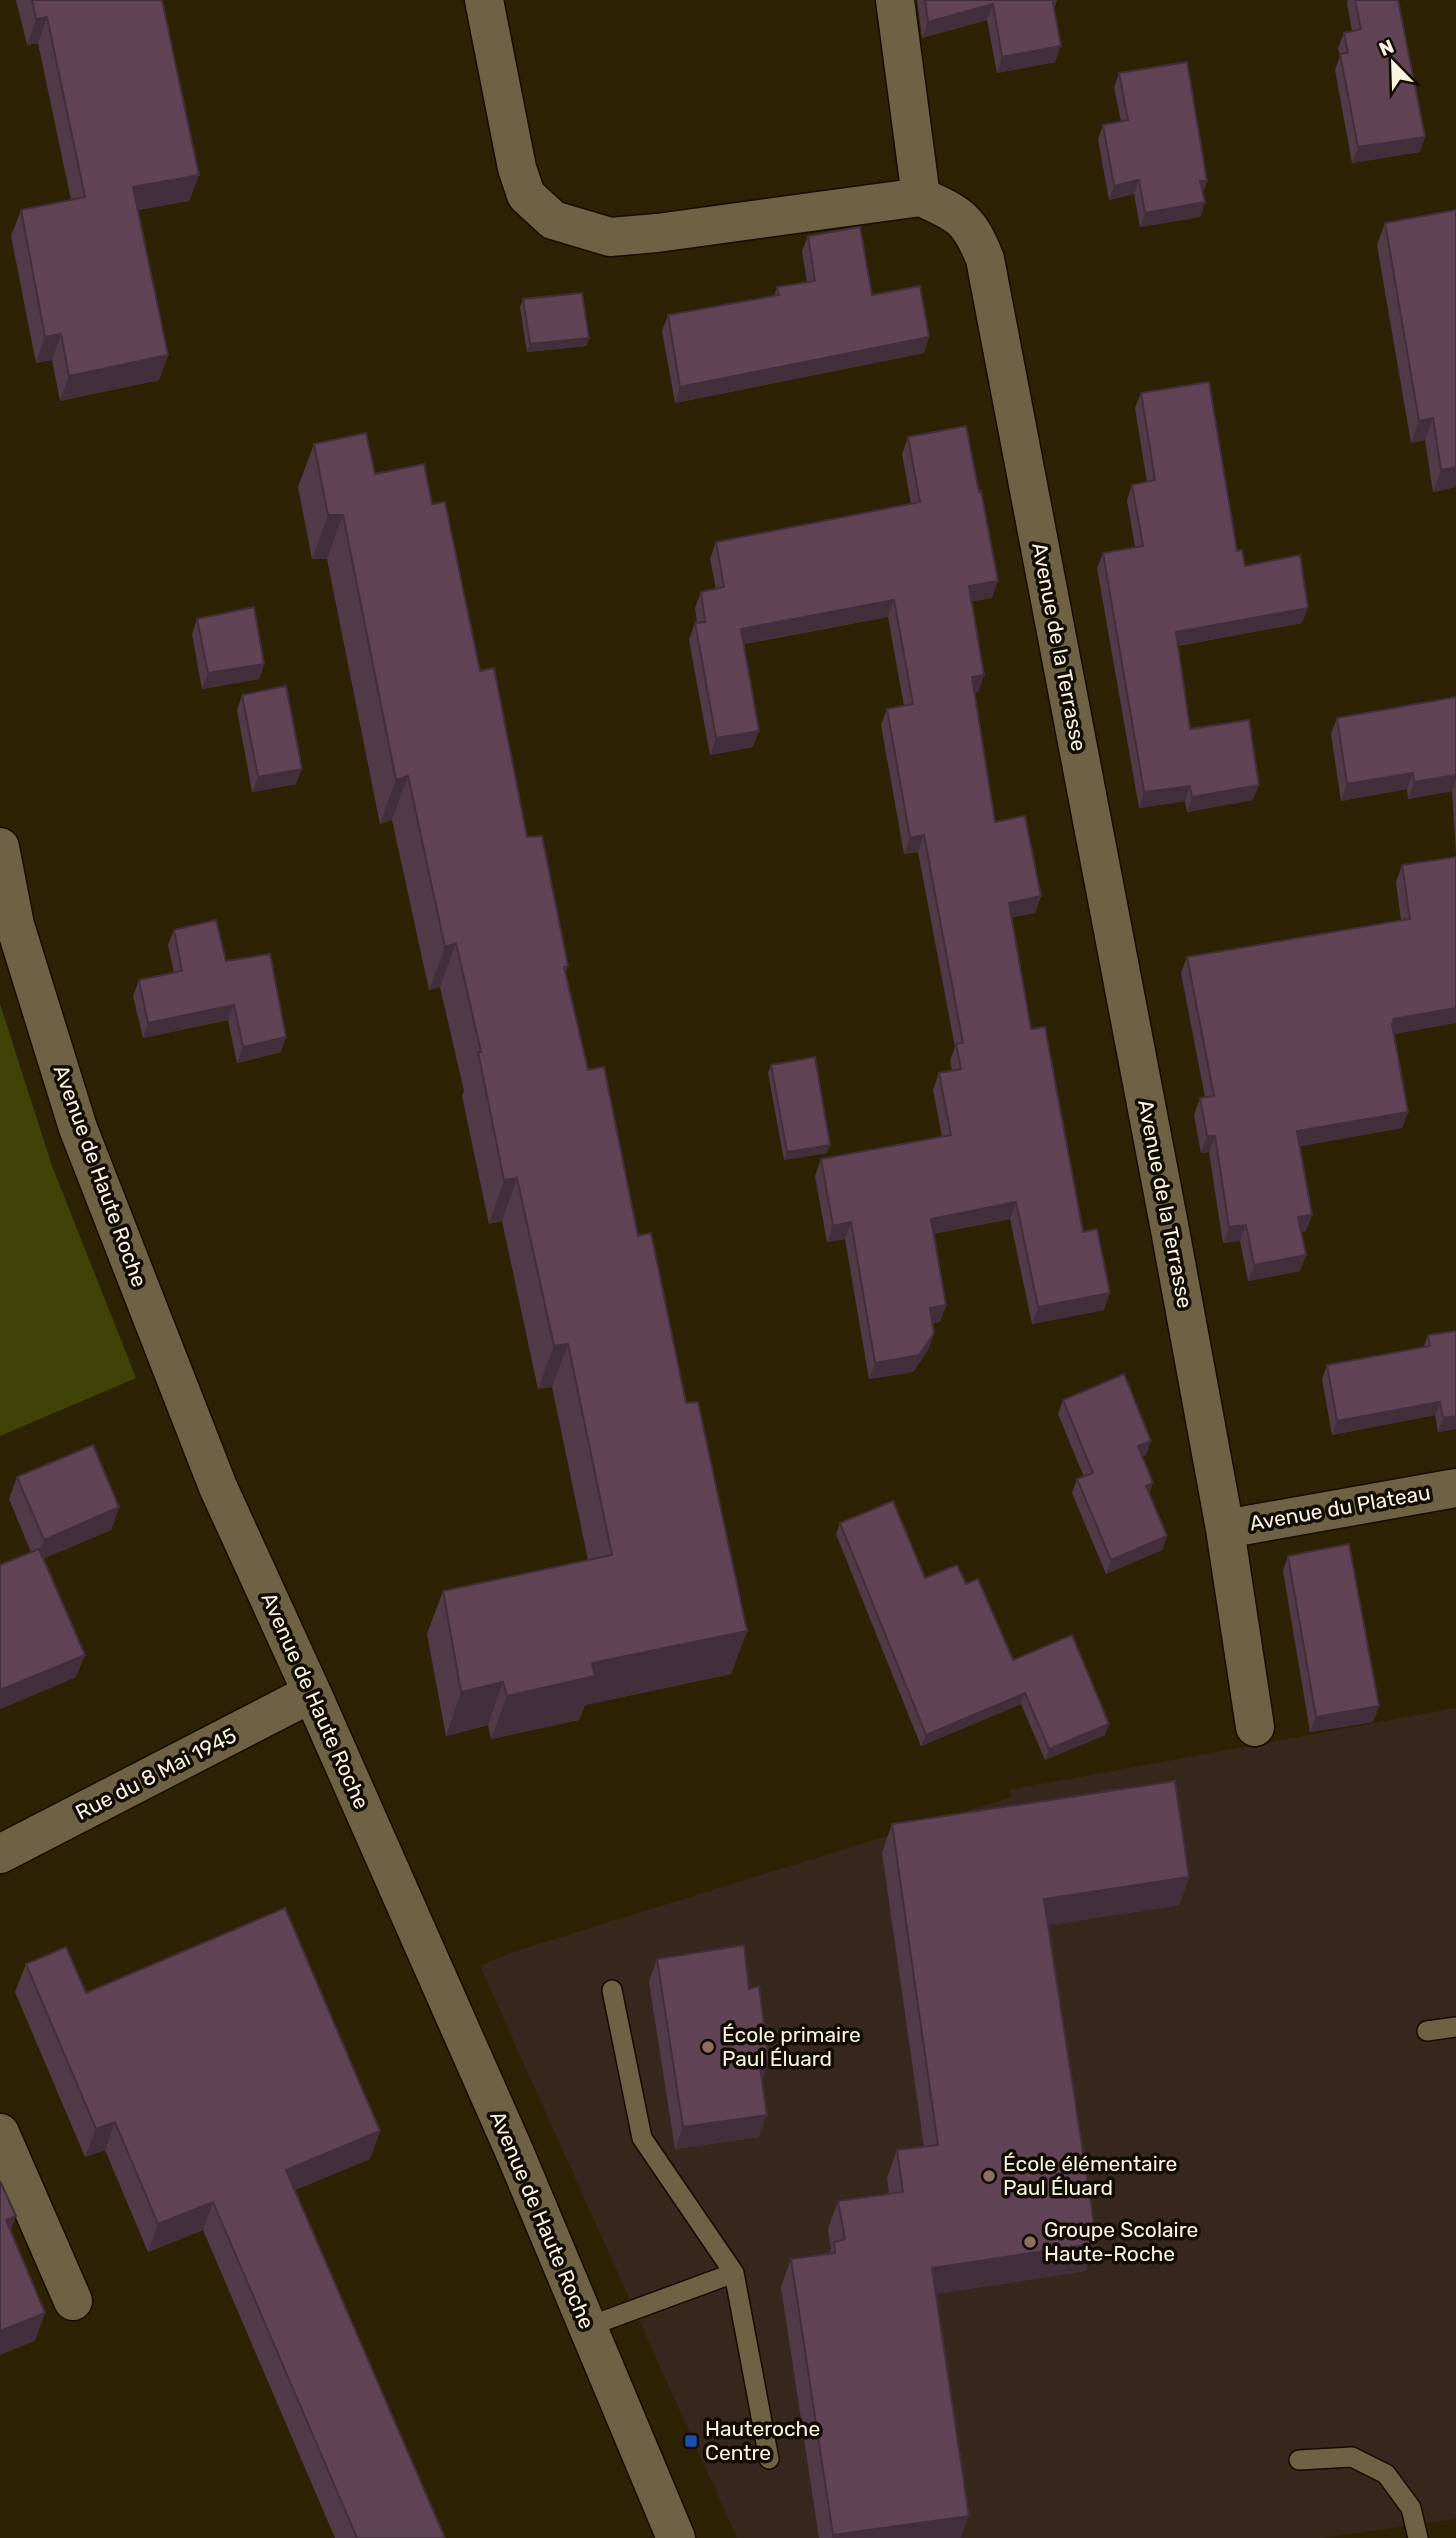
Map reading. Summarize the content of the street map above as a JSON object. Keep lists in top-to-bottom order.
{
  "streets": {
    "street": [
      "Avenue de la Terrasse",
      "Avenue de Haute Roche",
      "Avenue du Plateau",
      "Rue du 8 Mai 1945"
    ]
  },
  "crossings": [
    ["Avenue de la Terrasse", "Avenue du Plateau"],
    ["Avenue de Haute Roche", "Rue du 8 Mai 1945"]
  ],
  "places": {
    "other": ["École primaire Paul Éluard", "École élémentaire Paul Éluard", "Groupe Scolaire Haute-Roche"],
    "transit": ["Hauteroche Centre"]
  },
  "north": "top left"
}
